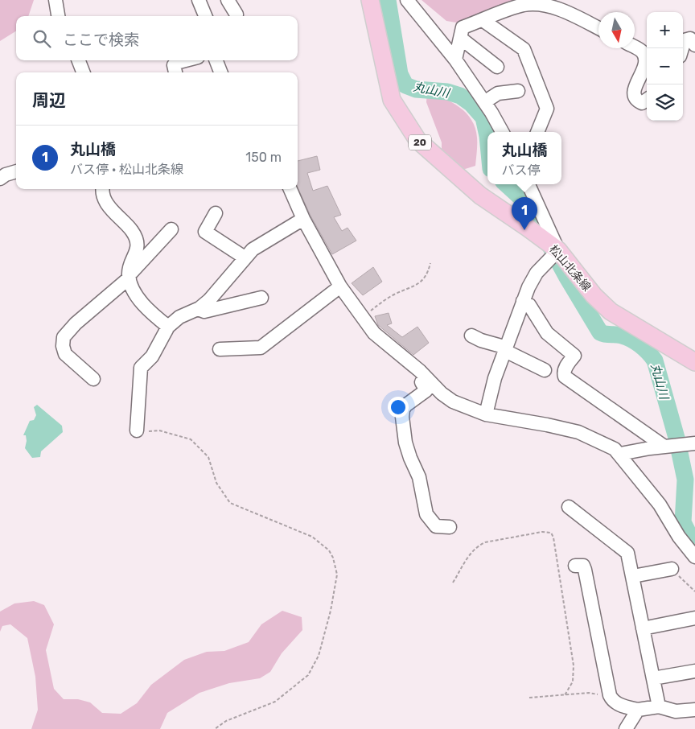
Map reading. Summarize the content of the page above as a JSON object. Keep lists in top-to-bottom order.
{
  "streets": {
    "main road": ["20", "松山北条線"]
  },
  "water": ["丸山川"],
  "north": "bottom",
  "page": {
    "map_buttons": ["+", "−"],
    "search": "ここで検索",
    "heading": "周辺",
    "list": [
      {
        "mark": "1",
        "name": "丸山橋",
        "note": "バス停 · 松山北条線",
        "value": "150 m"
      }
    ],
    "popup": ["丸山橋", "バス停"],
    "pins": "1"
  }
}
